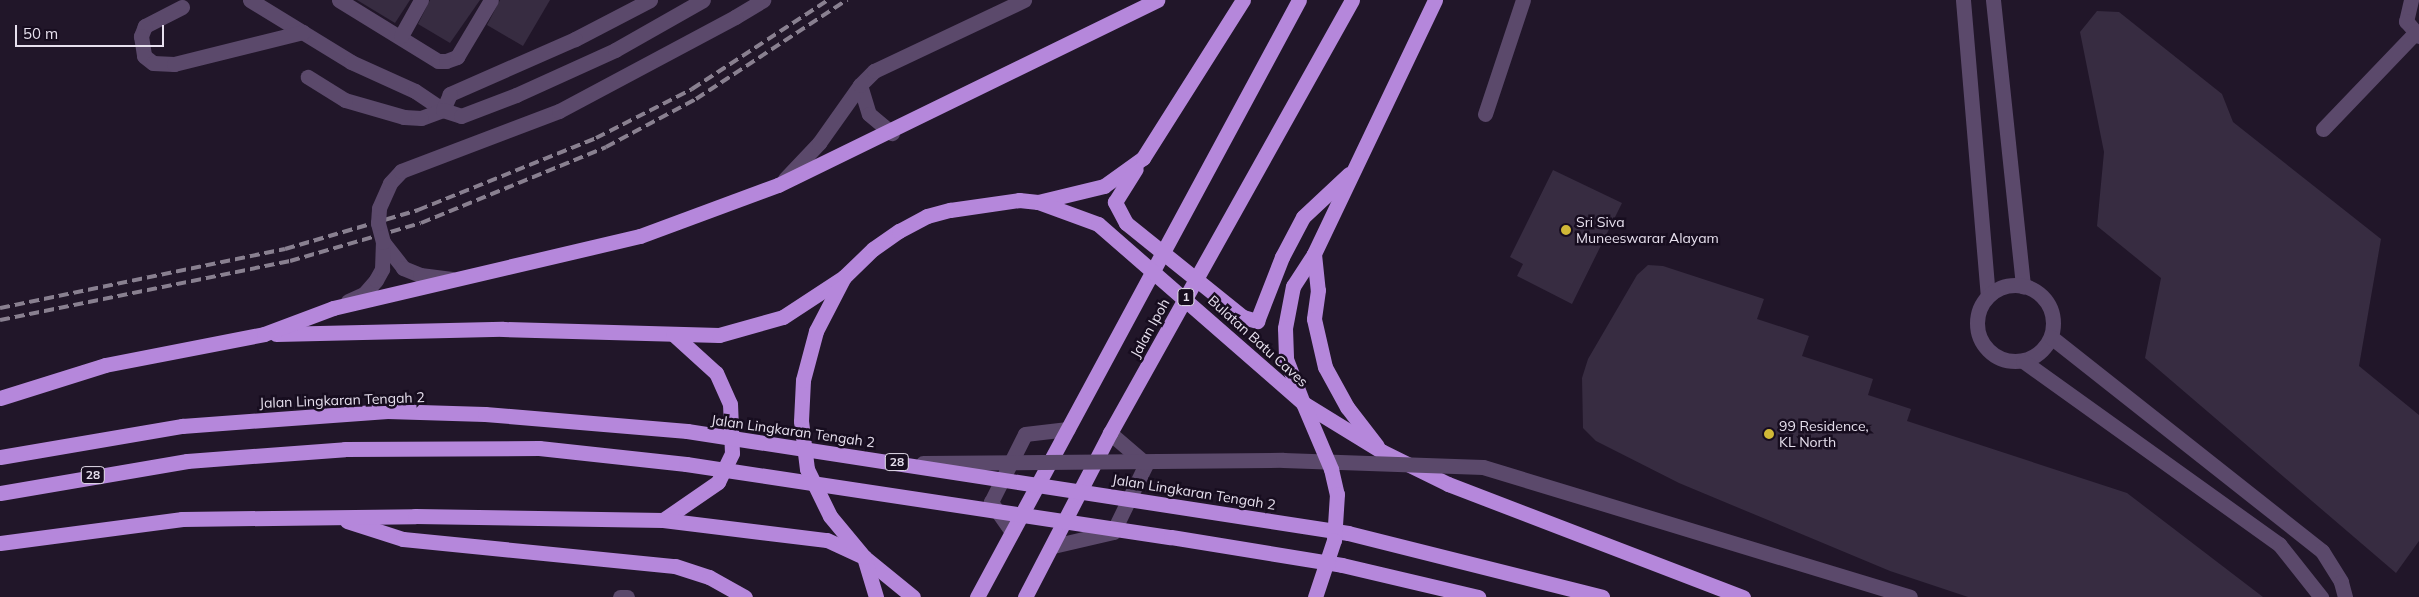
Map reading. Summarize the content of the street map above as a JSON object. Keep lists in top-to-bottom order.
{
  "streets": {
    "highway": [
      "1",
      "Jalan Ipoh",
      "Bulatan Batu Caves",
      "Jalan Lingkaran Tengah 2",
      "28"
    ]
  },
  "places": ["Sri Siva Muneeswarar Alayam", "99 Residence, KL North"],
  "scale_bar": "50 m"
}
